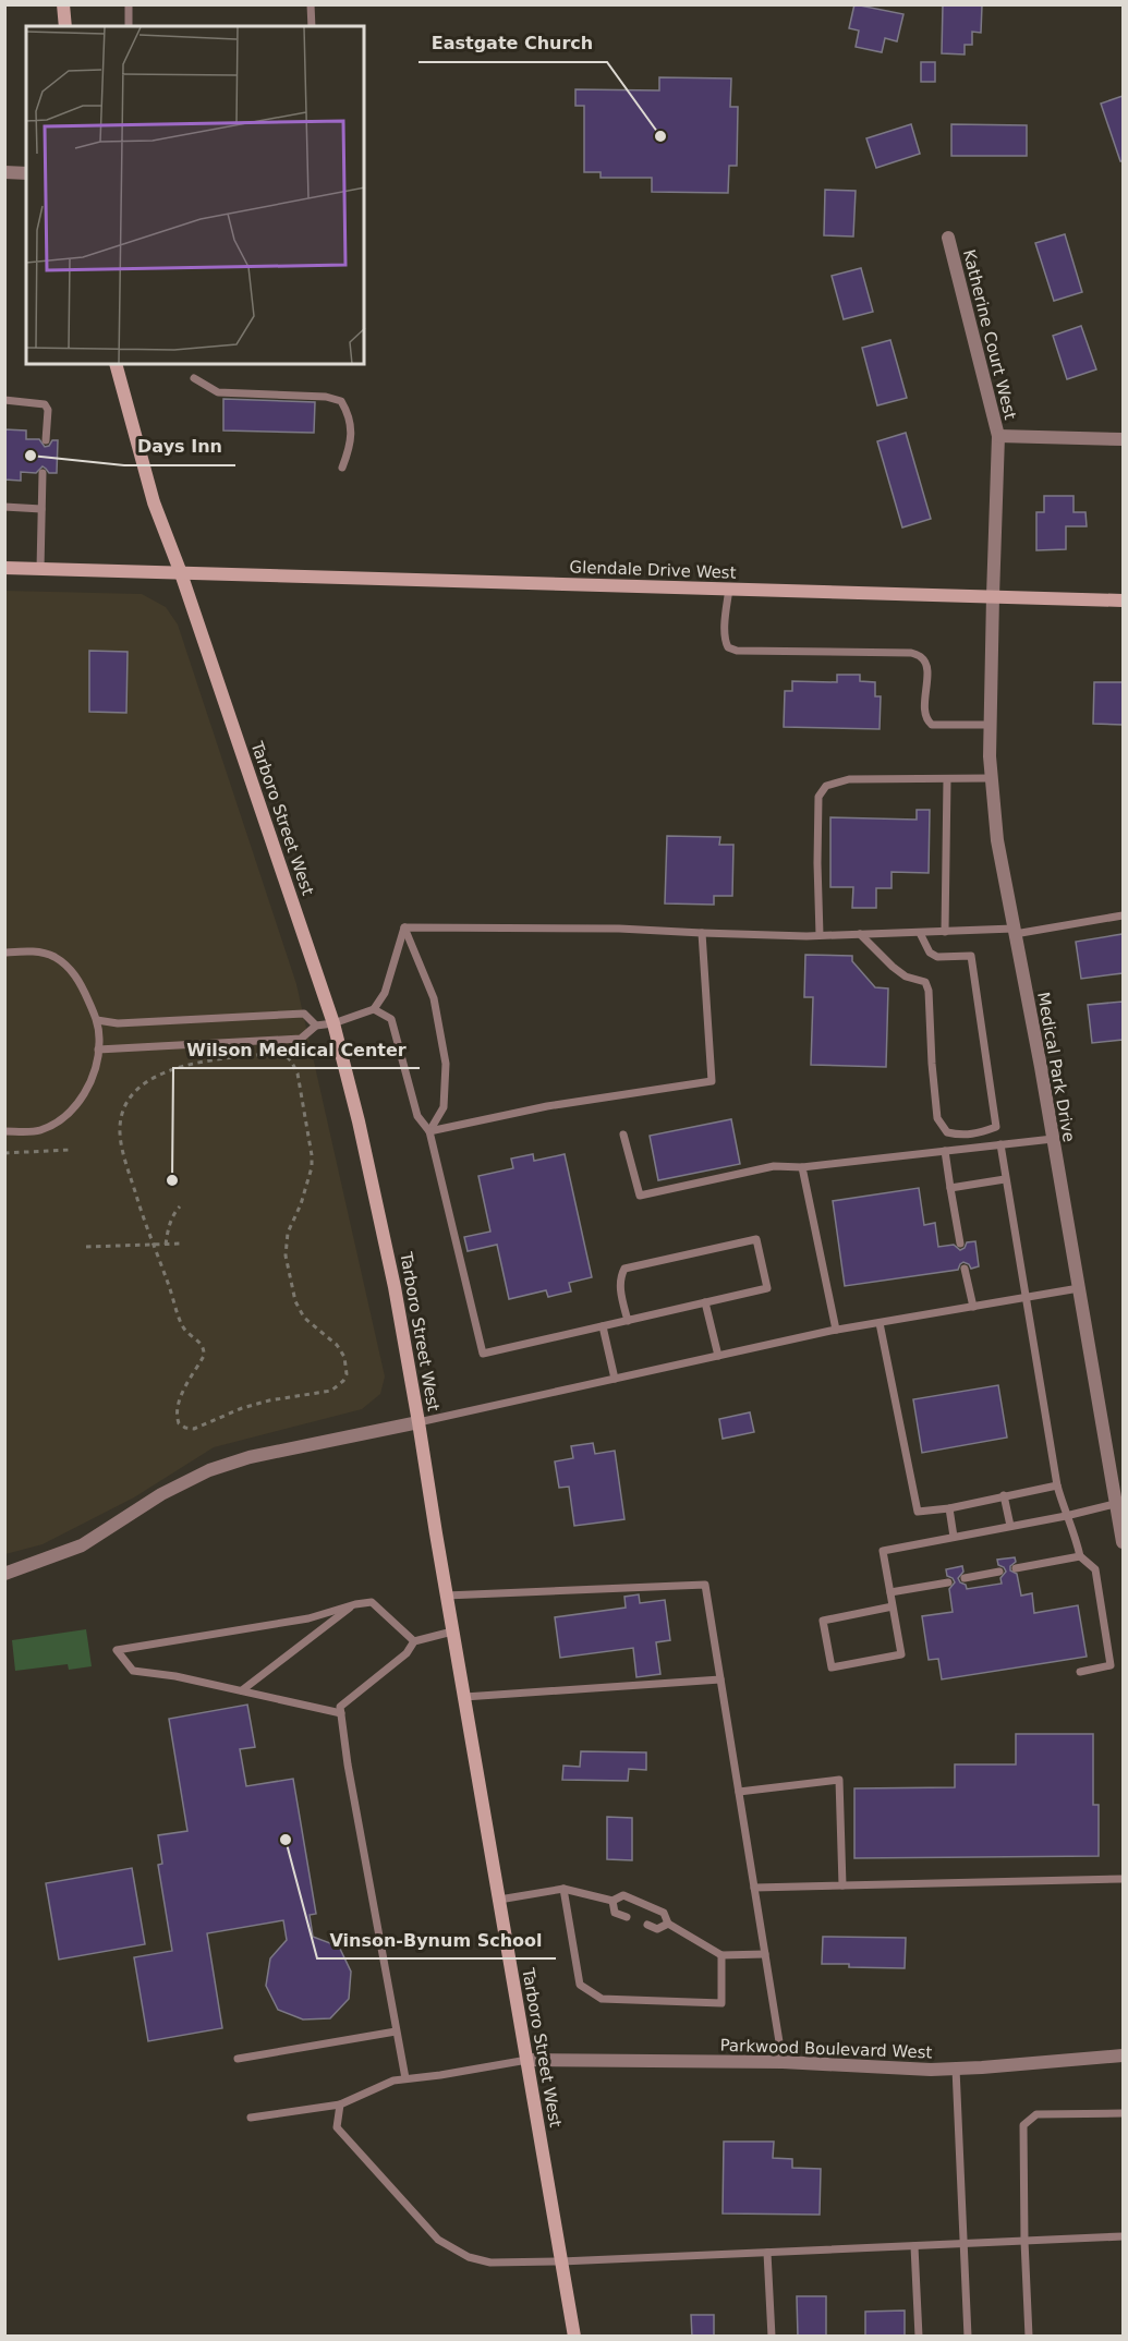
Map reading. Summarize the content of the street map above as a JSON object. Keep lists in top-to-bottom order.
{
  "streets": {
    "main road": ["Glendale Drive West", "Tarboro Street West"],
    "street": ["Katherine Court West", "Medical Park Drive", "Parkwood Boulevard West"]
  },
  "crossings": [
    ["Katherine Court West", "Glendale Drive West"],
    ["Katherine Court West", "Medical Park Drive"],
    ["Glendale Drive West", "Tarboro Street West"],
    ["Glendale Drive West", "Medical Park Drive"],
    ["Tarboro Street West", "Parkwood Boulevard West"]
  ],
  "places": [
    "Eastgate Church",
    "Days Inn",
    "Wilson Medical Center",
    "Vinson-Bynum School"
  ]
}
